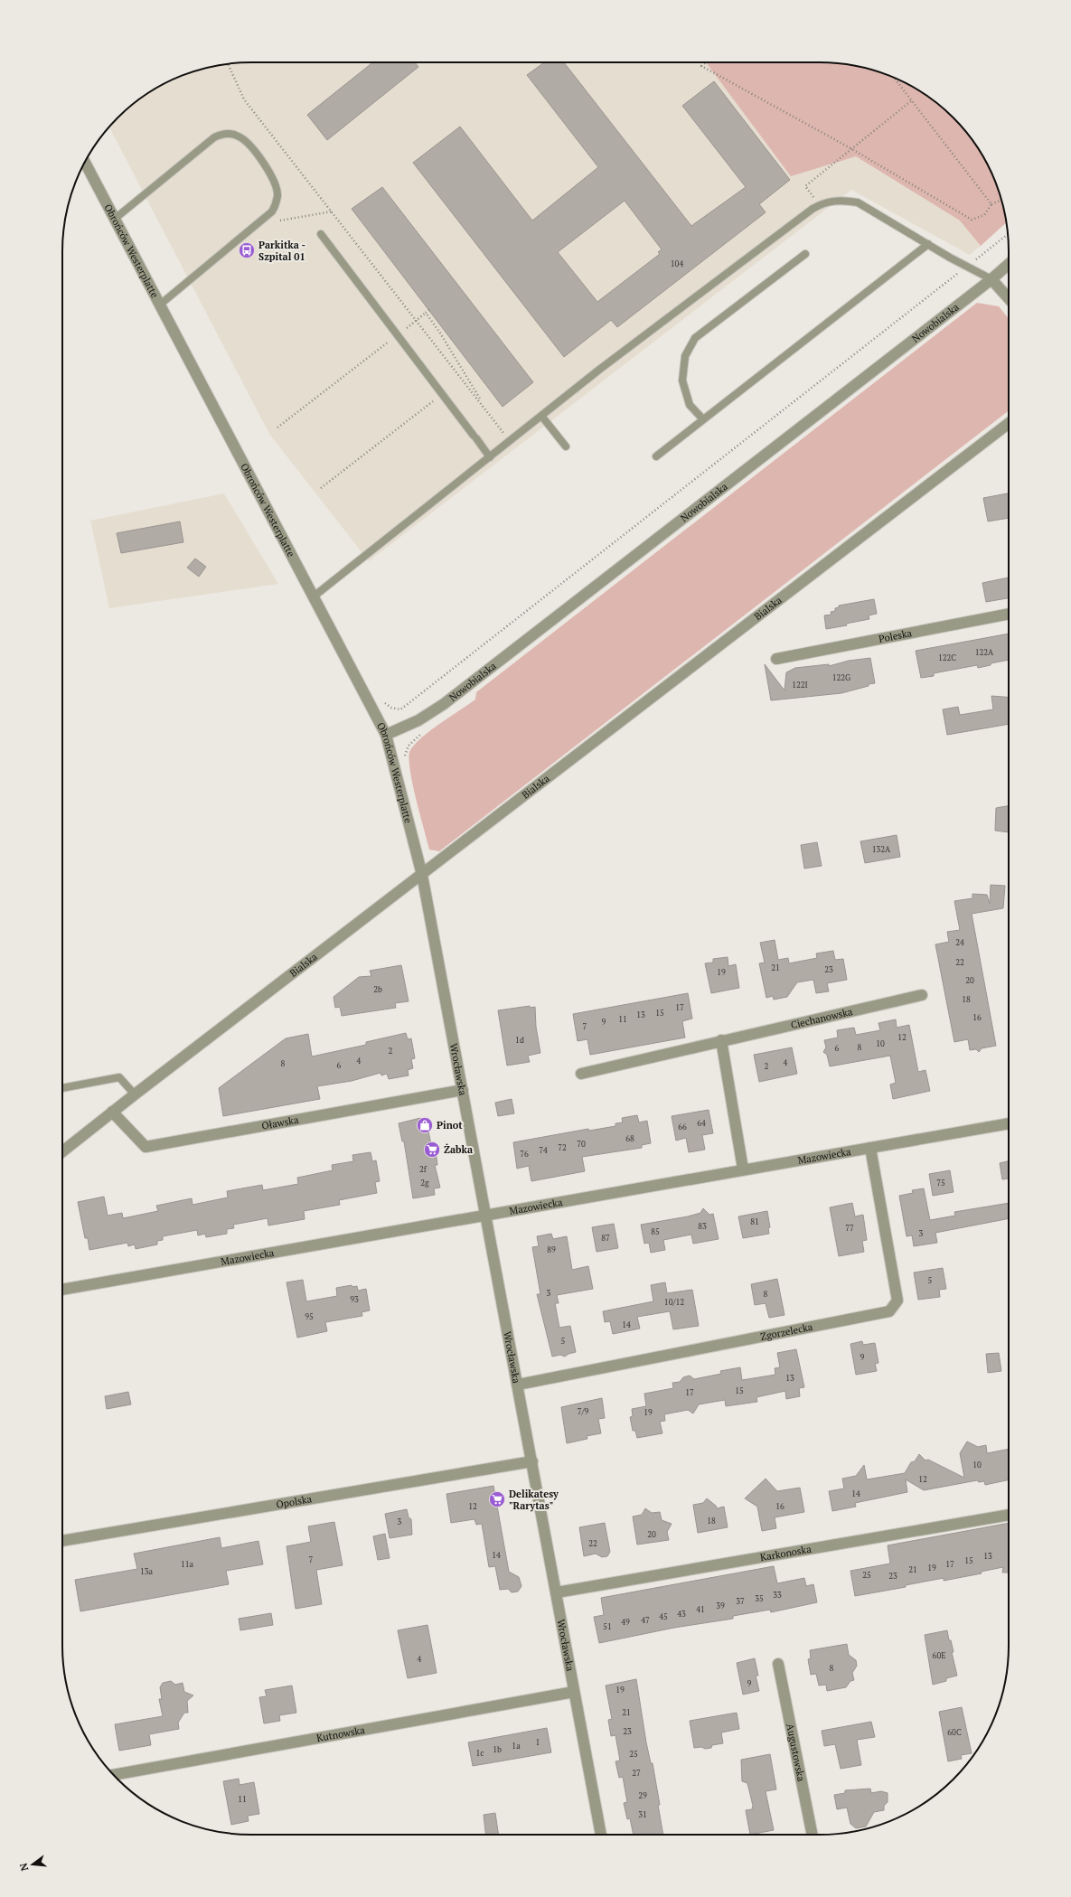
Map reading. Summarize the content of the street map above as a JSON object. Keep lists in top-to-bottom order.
{
  "streets": {
    "street": [
      "Obrońców Westerplatte",
      "Nowobialska",
      "Bialska",
      "Poleska",
      "Ciechanowska",
      "Wrocławska",
      "Oławska",
      "Mazowiecka",
      "Zgorzelecka",
      "Opolska",
      "Karkonoska",
      "Kutnowska",
      "Augustowska"
    ]
  },
  "crossings": [
    ["Obrońców Westerplatte", "Nowobialska"],
    ["Obrońców Westerplatte", "Bialska"],
    ["Obrońców Westerplatte", "Wrocławska"],
    ["Bialska", "Wrocławska"],
    ["Bialska", "Oławska"],
    ["Wrocławska", "Oławska"],
    ["Wrocławska", "Mazowiecka"],
    ["Wrocławska", "Zgorzelecka"],
    ["Wrocławska", "Opolska"],
    ["Wrocławska", "Karkonoska"],
    ["Wrocławska", "Kutnowska"],
    ["Mazowiecka", "Zgorzelecka"]
  ],
  "places": {
    "bus stop": ["Parkitka - Szpital 01"],
    "shop": ["Pinot"],
    "supermarket": ["Żabka", "Delikatesy \"Rarytas\""]
  },
  "house_numbers": [
    "104",
    "122A",
    "122C",
    "122G",
    "122I",
    "132A",
    "24",
    "22",
    "21",
    "23",
    "19",
    "20",
    "2b",
    "18",
    "17",
    "15",
    "13",
    "16",
    "11",
    "9",
    "7",
    "12",
    "1d",
    "10",
    "8",
    "6",
    "2",
    "4",
    "4",
    "8",
    "6",
    "2",
    "64",
    "66",
    "68",
    "70",
    "72",
    "74",
    "76",
    "2f",
    "2g",
    "75",
    "81",
    "83",
    "77",
    "85",
    "3",
    "87",
    "89",
    "5",
    "3",
    "8",
    "93",
    "10/12",
    "95",
    "14",
    "5",
    "9",
    "13",
    "15",
    "17",
    "7/9",
    "19",
    "10",
    "12",
    "14",
    "12",
    "16",
    "18",
    "3",
    "20",
    "22",
    "14",
    "13",
    "7",
    "15",
    "11a",
    "17",
    "19",
    "21",
    "13a",
    "25",
    "23",
    "33",
    "35",
    "37",
    "39",
    "41",
    "43",
    "45",
    "47",
    "49",
    "51",
    "60E",
    "4",
    "8",
    "9",
    "19",
    "21",
    "23",
    "60C",
    "1",
    "1a",
    "1b",
    "1c",
    "25",
    "27",
    "29",
    "11",
    "31"
  ],
  "north": "left"
}
